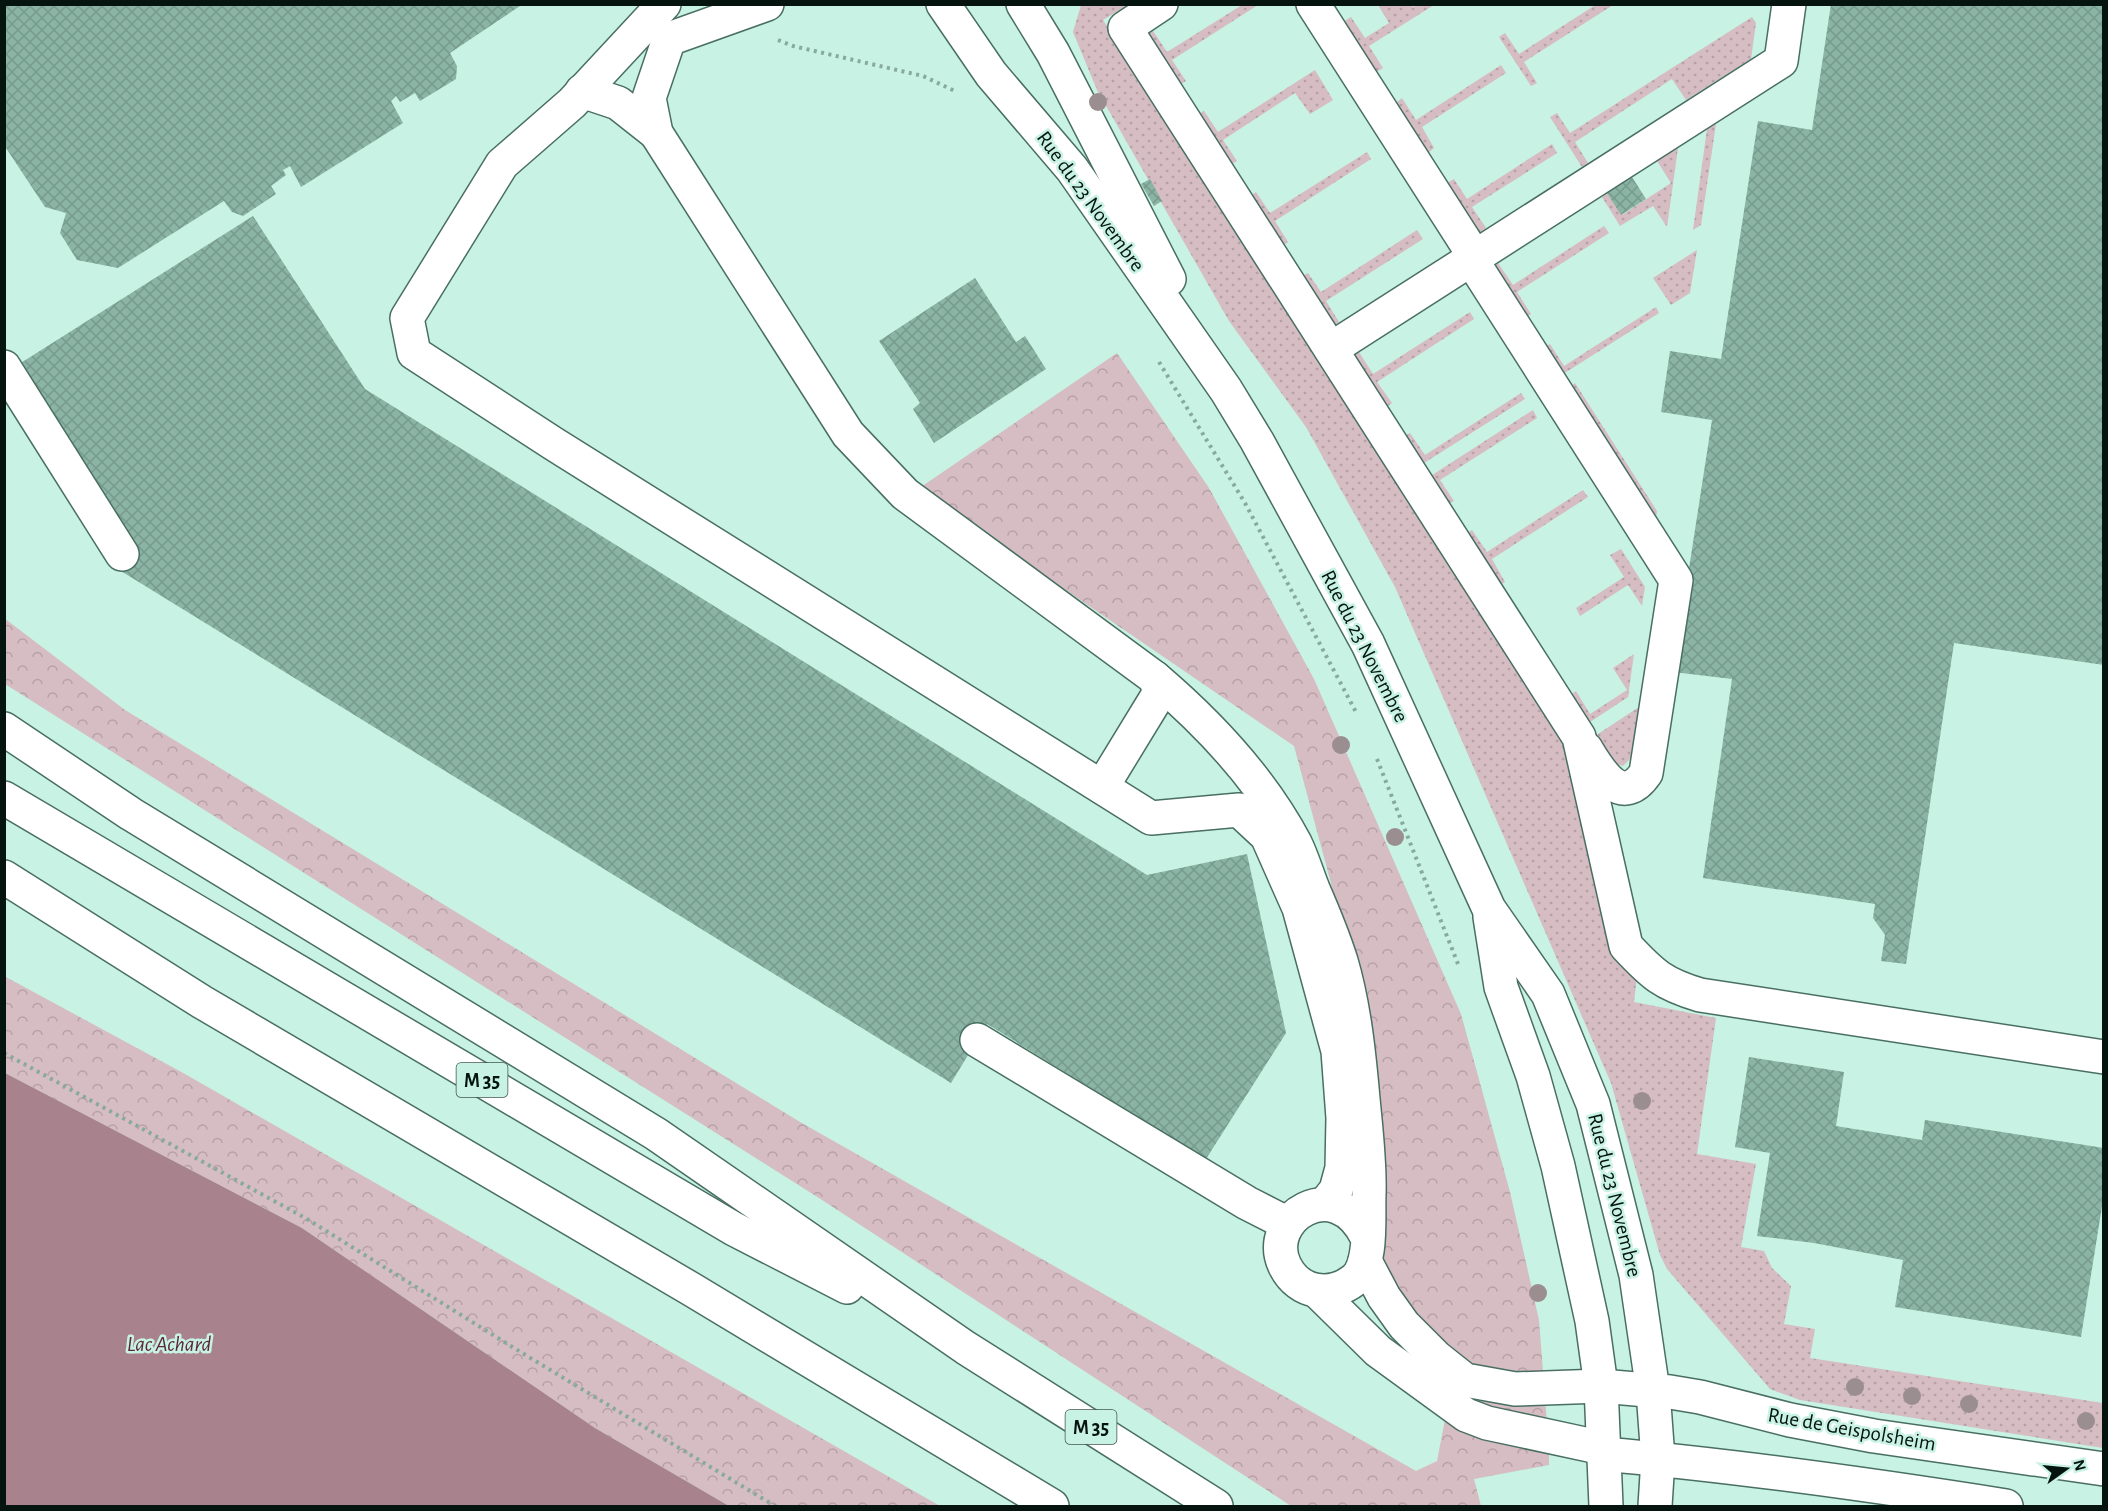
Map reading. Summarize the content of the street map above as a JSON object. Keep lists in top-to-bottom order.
{
  "streets": {
    "main road": ["Rue du 23 Novembre", "M 35", "Rue de Geispolsheim"]
  },
  "crossings": [
    ["Rue du 23 Novembre", "Rue de Geispolsheim"]
  ],
  "water": ["Lac Achard"],
  "north": "right"
}
